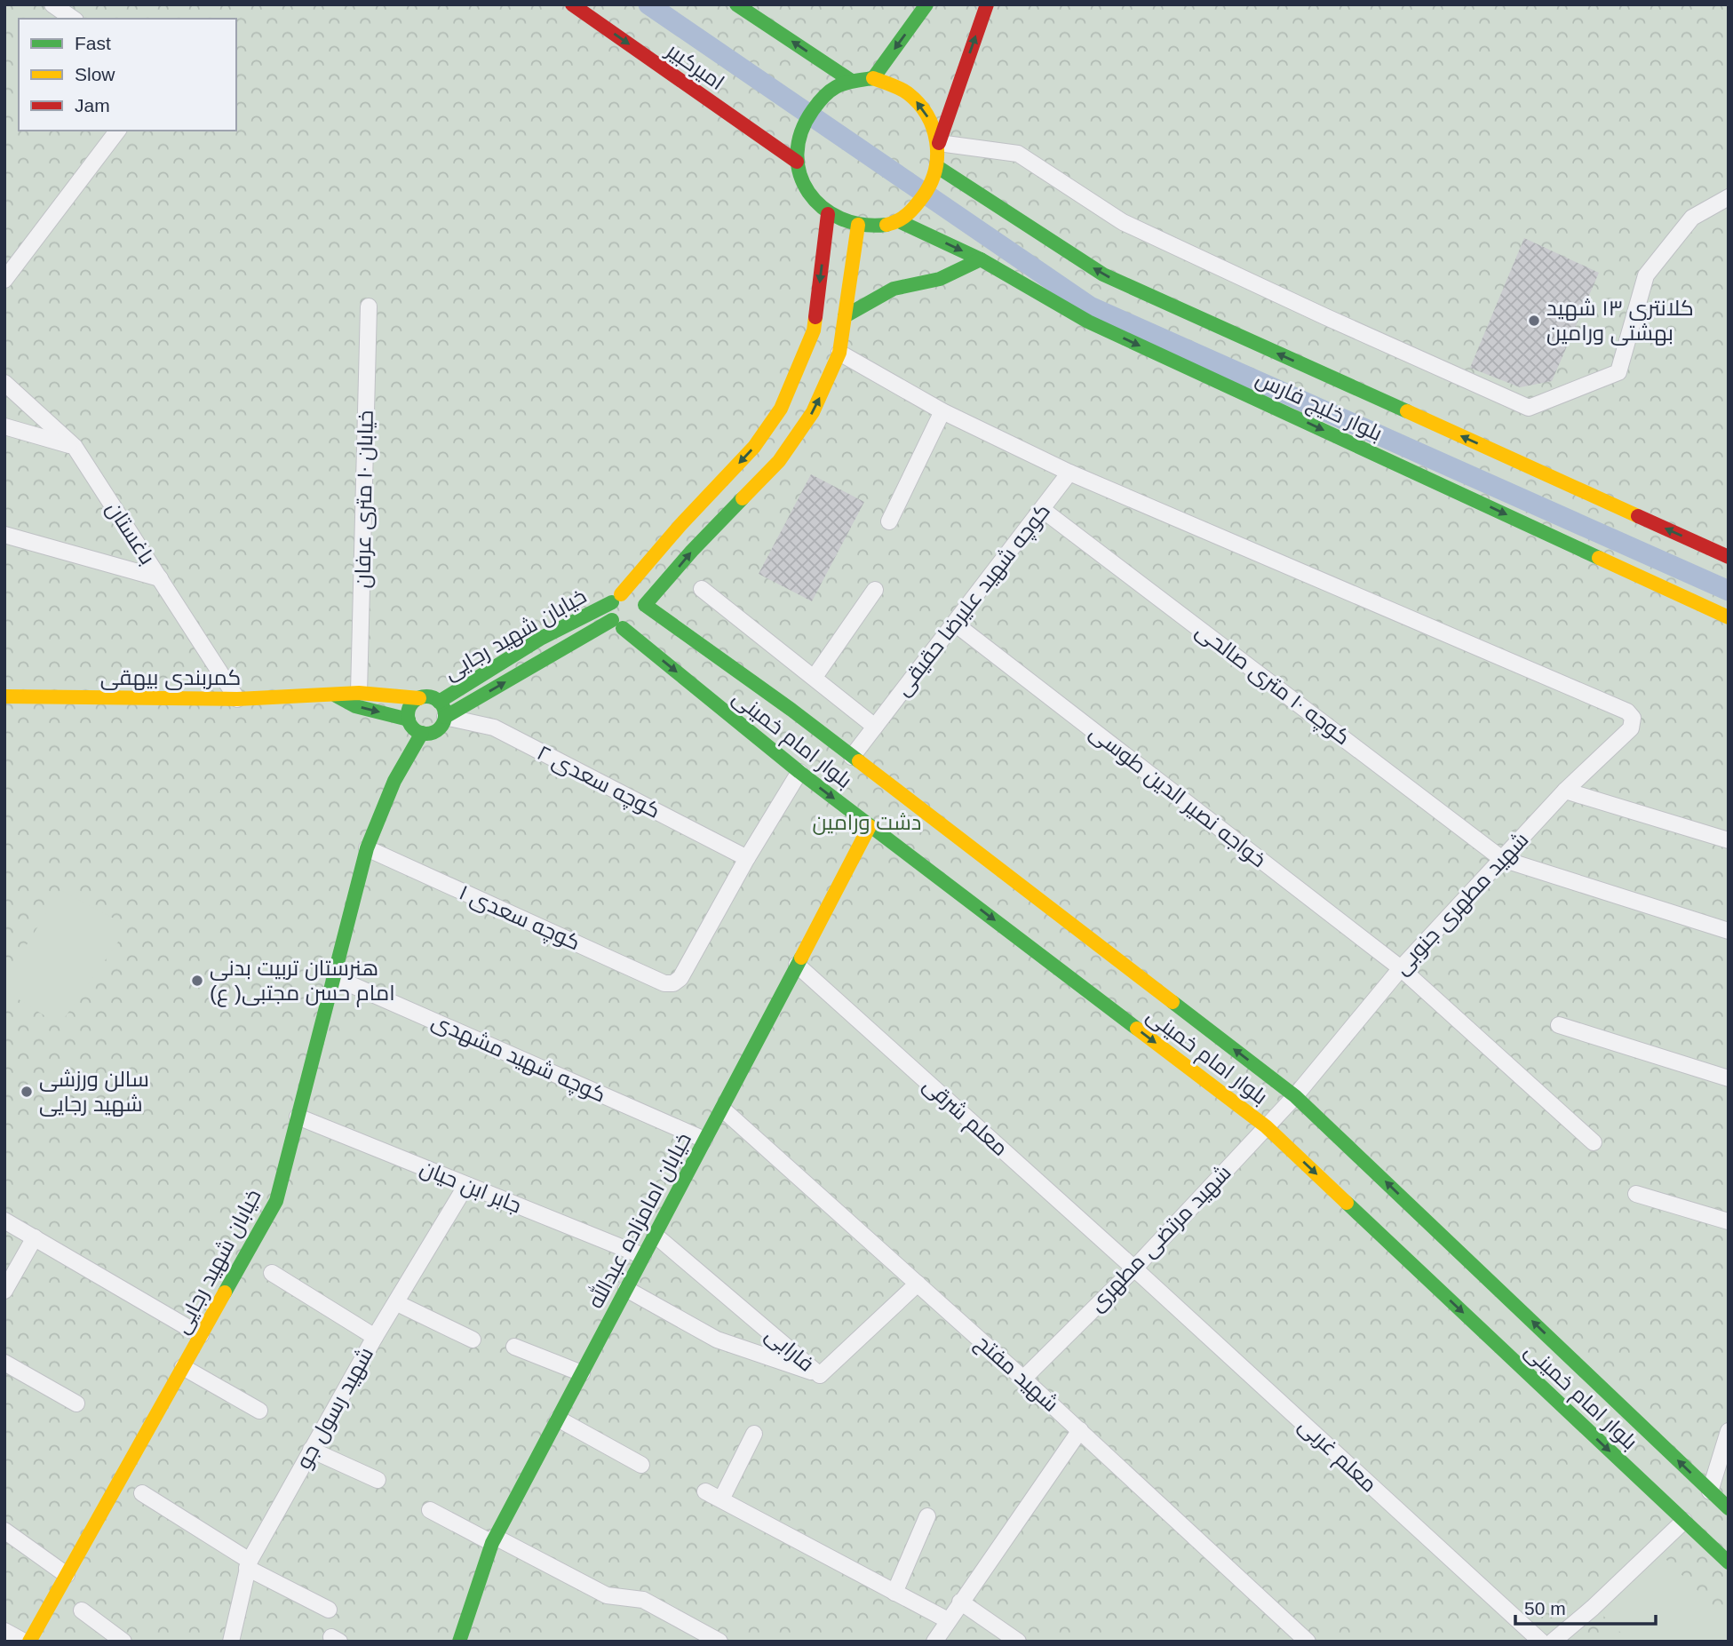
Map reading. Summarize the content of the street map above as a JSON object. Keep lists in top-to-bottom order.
{
  "streets": {
    "main road": [
      "امیرکبیر",
      "بلوار خلیج فارس",
      "خیابان شهید رجایی",
      "کمربندی بیهقی",
      "بلوار امام خمینی",
      "خیابان امامزاده عبدالله"
    ],
    "street": [
      "خیابان ۱۰ متری عرفان",
      "باغستان",
      "کوچه شهید علیرضا حقیقی",
      "کوچه ۱۰ متری صالحی",
      "کوچه سعدی ۲",
      "خواجه نصیر الدین طوسی",
      "شهید مطهری جنوبی",
      "کوچه سعدی ۱",
      "کوچه شهید مشهدی",
      "معلم شرقی",
      "جابر ابن حیان",
      "شهید مرتضی مطهری",
      "فارابی",
      "شهید مفتح",
      "شهید رسول جو",
      "معلم غربی"
    ]
  },
  "crossings": [
    ["امیرکبیر", "بلوار خلیج فارس"],
    ["خیابان ۱۰ متری عرفان", "کمربندی بیهقی"],
    ["باغستان", "کمربندی بیهقی"],
    ["کوچه شهید علیرضا حقیقی", "کوچه ۱۰ متری صالحی"],
    ["کوچه شهید علیرضا حقیقی", "بلوار امام خمینی"],
    ["کوچه شهید علیرضا حقیقی", "خواجه نصیر الدین طوسی"],
    ["کوچه شهید علیرضا حقیقی", "شهید مطهری جنوبی"],
    ["خیابان شهید رجایی", "کمربندی بیهقی"],
    ["خیابان شهید رجایی", "بلوار امام خمینی"],
    ["خیابان شهید رجایی", "کوچه سعدی ۲"],
    ["خیابان شهید رجایی", "کوچه سعدی ۱"],
    ["خیابان شهید رجایی", "کوچه شهید مشهدی"],
    ["خیابان شهید رجایی", "جابر ابن حیان"],
    ["کمربندی بیهقی", "کوچه سعدی ۲"],
    ["کوچه ۱۰ متری صالحی", "شهید مطهری جنوبی"],
    ["بلوار امام خمینی", "شهید مطهری جنوبی"],
    ["بلوار امام خمینی", "خیابان امامزاده عبدالله"],
    ["بلوار امام خمینی", "شهید مرتضی مطهری"],
    ["کوچه سعدی ۲", "کوچه سعدی ۱"],
    ["خواجه نصیر الدین طوسی", "شهید مطهری جنوبی"],
    ["شهید مطهری جنوبی", "شهید مرتضی مطهری"],
    ["کوچه شهید مشهدی", "خیابان امامزاده عبدالله"],
    ["معلم شرقی", "خیابان امامزاده عبدالله"],
    ["معلم شرقی", "شهید مرتضی مطهری"],
    ["معلم شرقی", "معلم غربی"],
    ["جابر ابن حیان", "خیابان امامزاده عبدالله"],
    ["جابر ابن حیان", "شهید رسول جو"],
    ["خیابان امامزاده عبدالله", "فارابی"],
    ["خیابان امامزاده عبدالله", "شهید مفتح"],
    ["شهید مرتضی مطهری", "شهید مفتح"],
    ["شهید مرتضی مطهری", "معلم غربی"]
  ],
  "parks": ["دشت ورامین"],
  "places": ["کلانتری ۱۳ شهید بهشتی ورامین", "هنرستان تربیت بدنی امام حسن مجتبی( ع)", "سالن ورزشی شهید رجایی"],
  "legend": ["Fast", "Slow", "Jam"],
  "scale_bar": "50 m"
}
